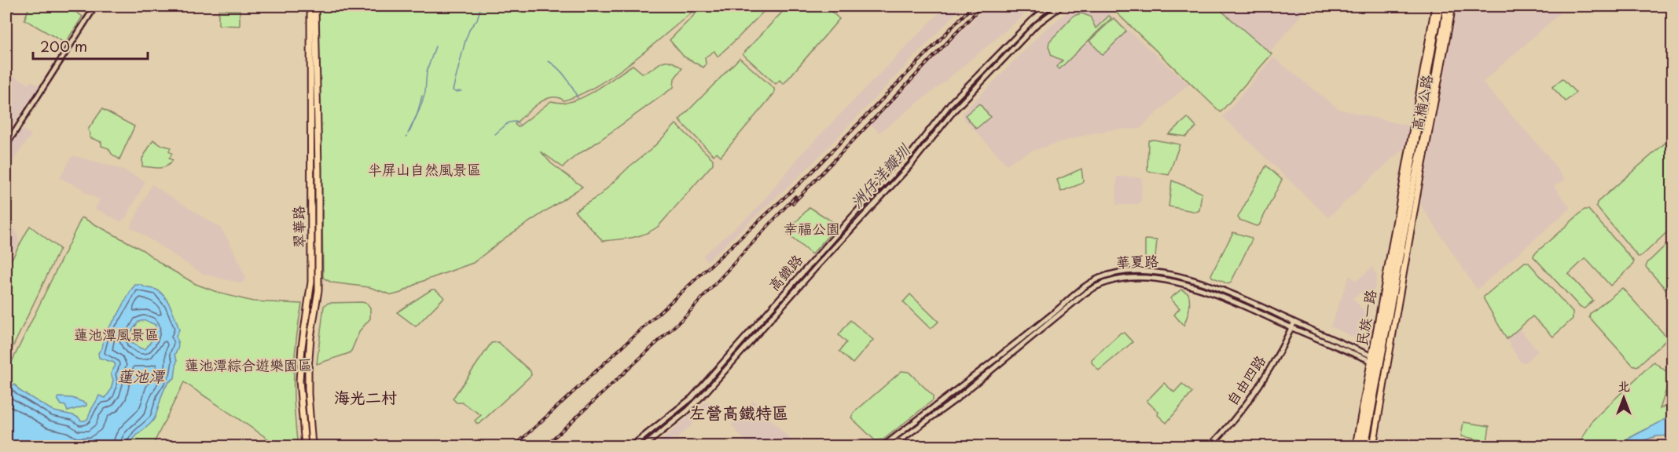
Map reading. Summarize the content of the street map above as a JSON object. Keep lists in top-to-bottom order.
{
  "streets": {
    "main road": ["高楠公路", "翠華路", "民族一路"],
    "street": ["華夏路", "高鐵路", "自由四路"]
  },
  "crossings": [
    ["高楠公路", "民族一路"],
    ["華夏路", "民族一路"],
    ["華夏路", "自由四路"]
  ],
  "districts": ["海光二村", "左營高鐵特區"],
  "water": ["洲仔洋瓣圳", "蓮池潭"],
  "parks": [
    "半屏山自然風景區",
    "幸福公園",
    "蓮池潭風景區",
    "蓮池潭綜合遊樂園區"
  ],
  "scale_bar": "200 m",
  "north": "top"
}
